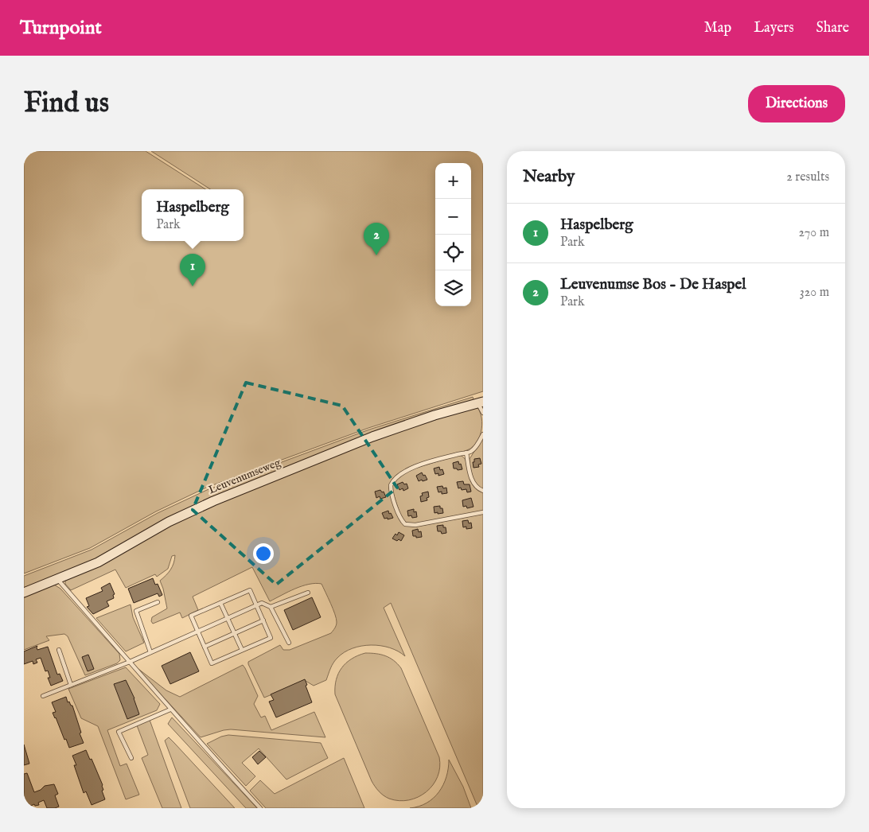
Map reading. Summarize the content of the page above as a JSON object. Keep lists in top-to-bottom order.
{
  "streets": {
    "main road": ["Leuvenumseweg"]
  },
  "page": {
    "header": "Turnpoint",
    "nav": ["Map", "Layers", "Share"],
    "buttons": "Directions",
    "title": "Find us",
    "heading": ["Nearby", "2 results"],
    "map_buttons": ["+", "−"],
    "popup": ["Haspelberg", "Park"],
    "list": [
      {
        "mark": "1",
        "name": "Haspelberg",
        "note": "Park",
        "value": "270 m"
      },
      {
        "mark": "2",
        "name": "Leuvenumse Bos - De Haspel",
        "note": "Park",
        "value": "320 m"
      }
    ],
    "pins": ["2", "1"]
  }
}
